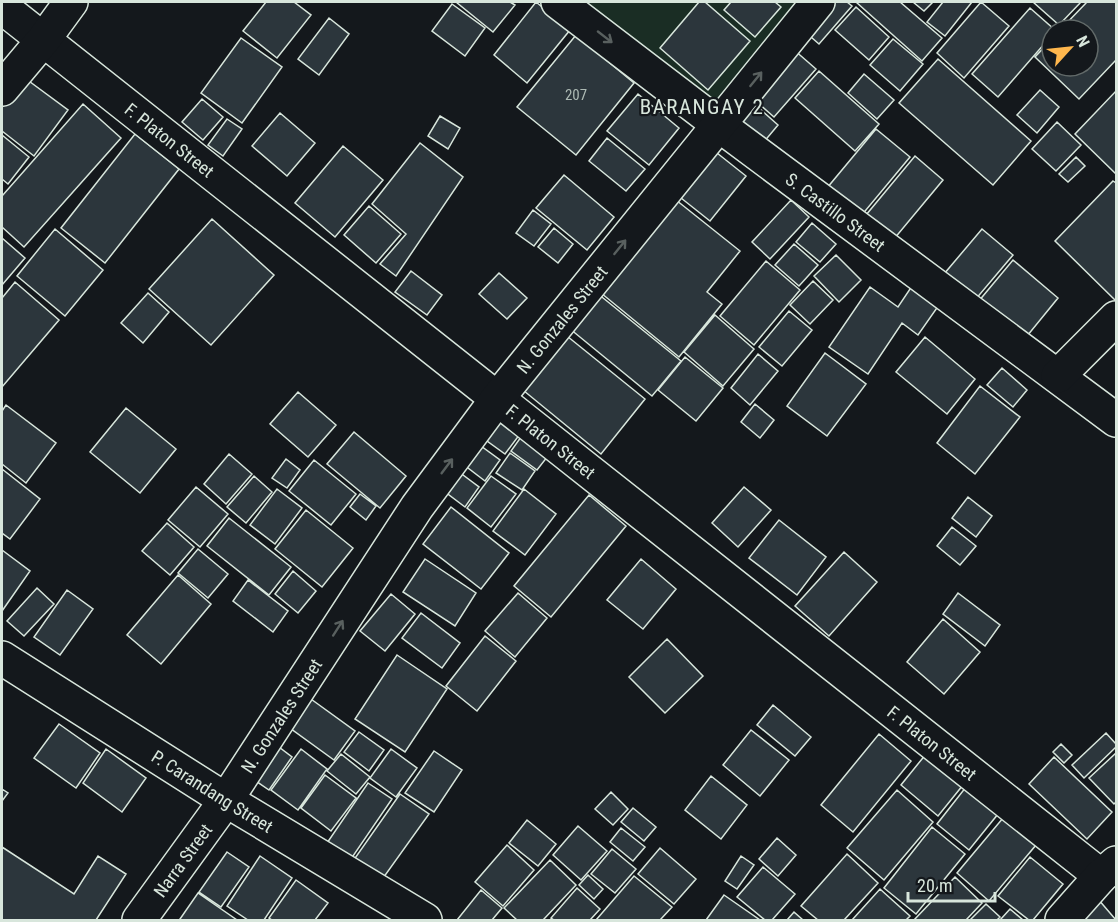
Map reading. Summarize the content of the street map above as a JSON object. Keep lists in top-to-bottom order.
{
  "streets": {
    "street": [
      "F. Platon Street",
      "S. Castillo Street",
      "N. Gonzales Street",
      "P. Carandang Street",
      "Narra Street"
    ]
  },
  "crossings": [
    ["F. Platon Street", "N. Gonzales Street"],
    ["S. Castillo Street", "N. Gonzales Street"],
    ["N. Gonzales Street", "P. Carandang Street"],
    ["N. Gonzales Street", "Narra Street"],
    ["P. Carandang Street", "Narra Street"]
  ],
  "one_way": ["N. Gonzales Street"],
  "districts": ["BARANGAY 2"],
  "house_numbers": ["207"],
  "scale_bar": "20 m",
  "north": "top right"
}
